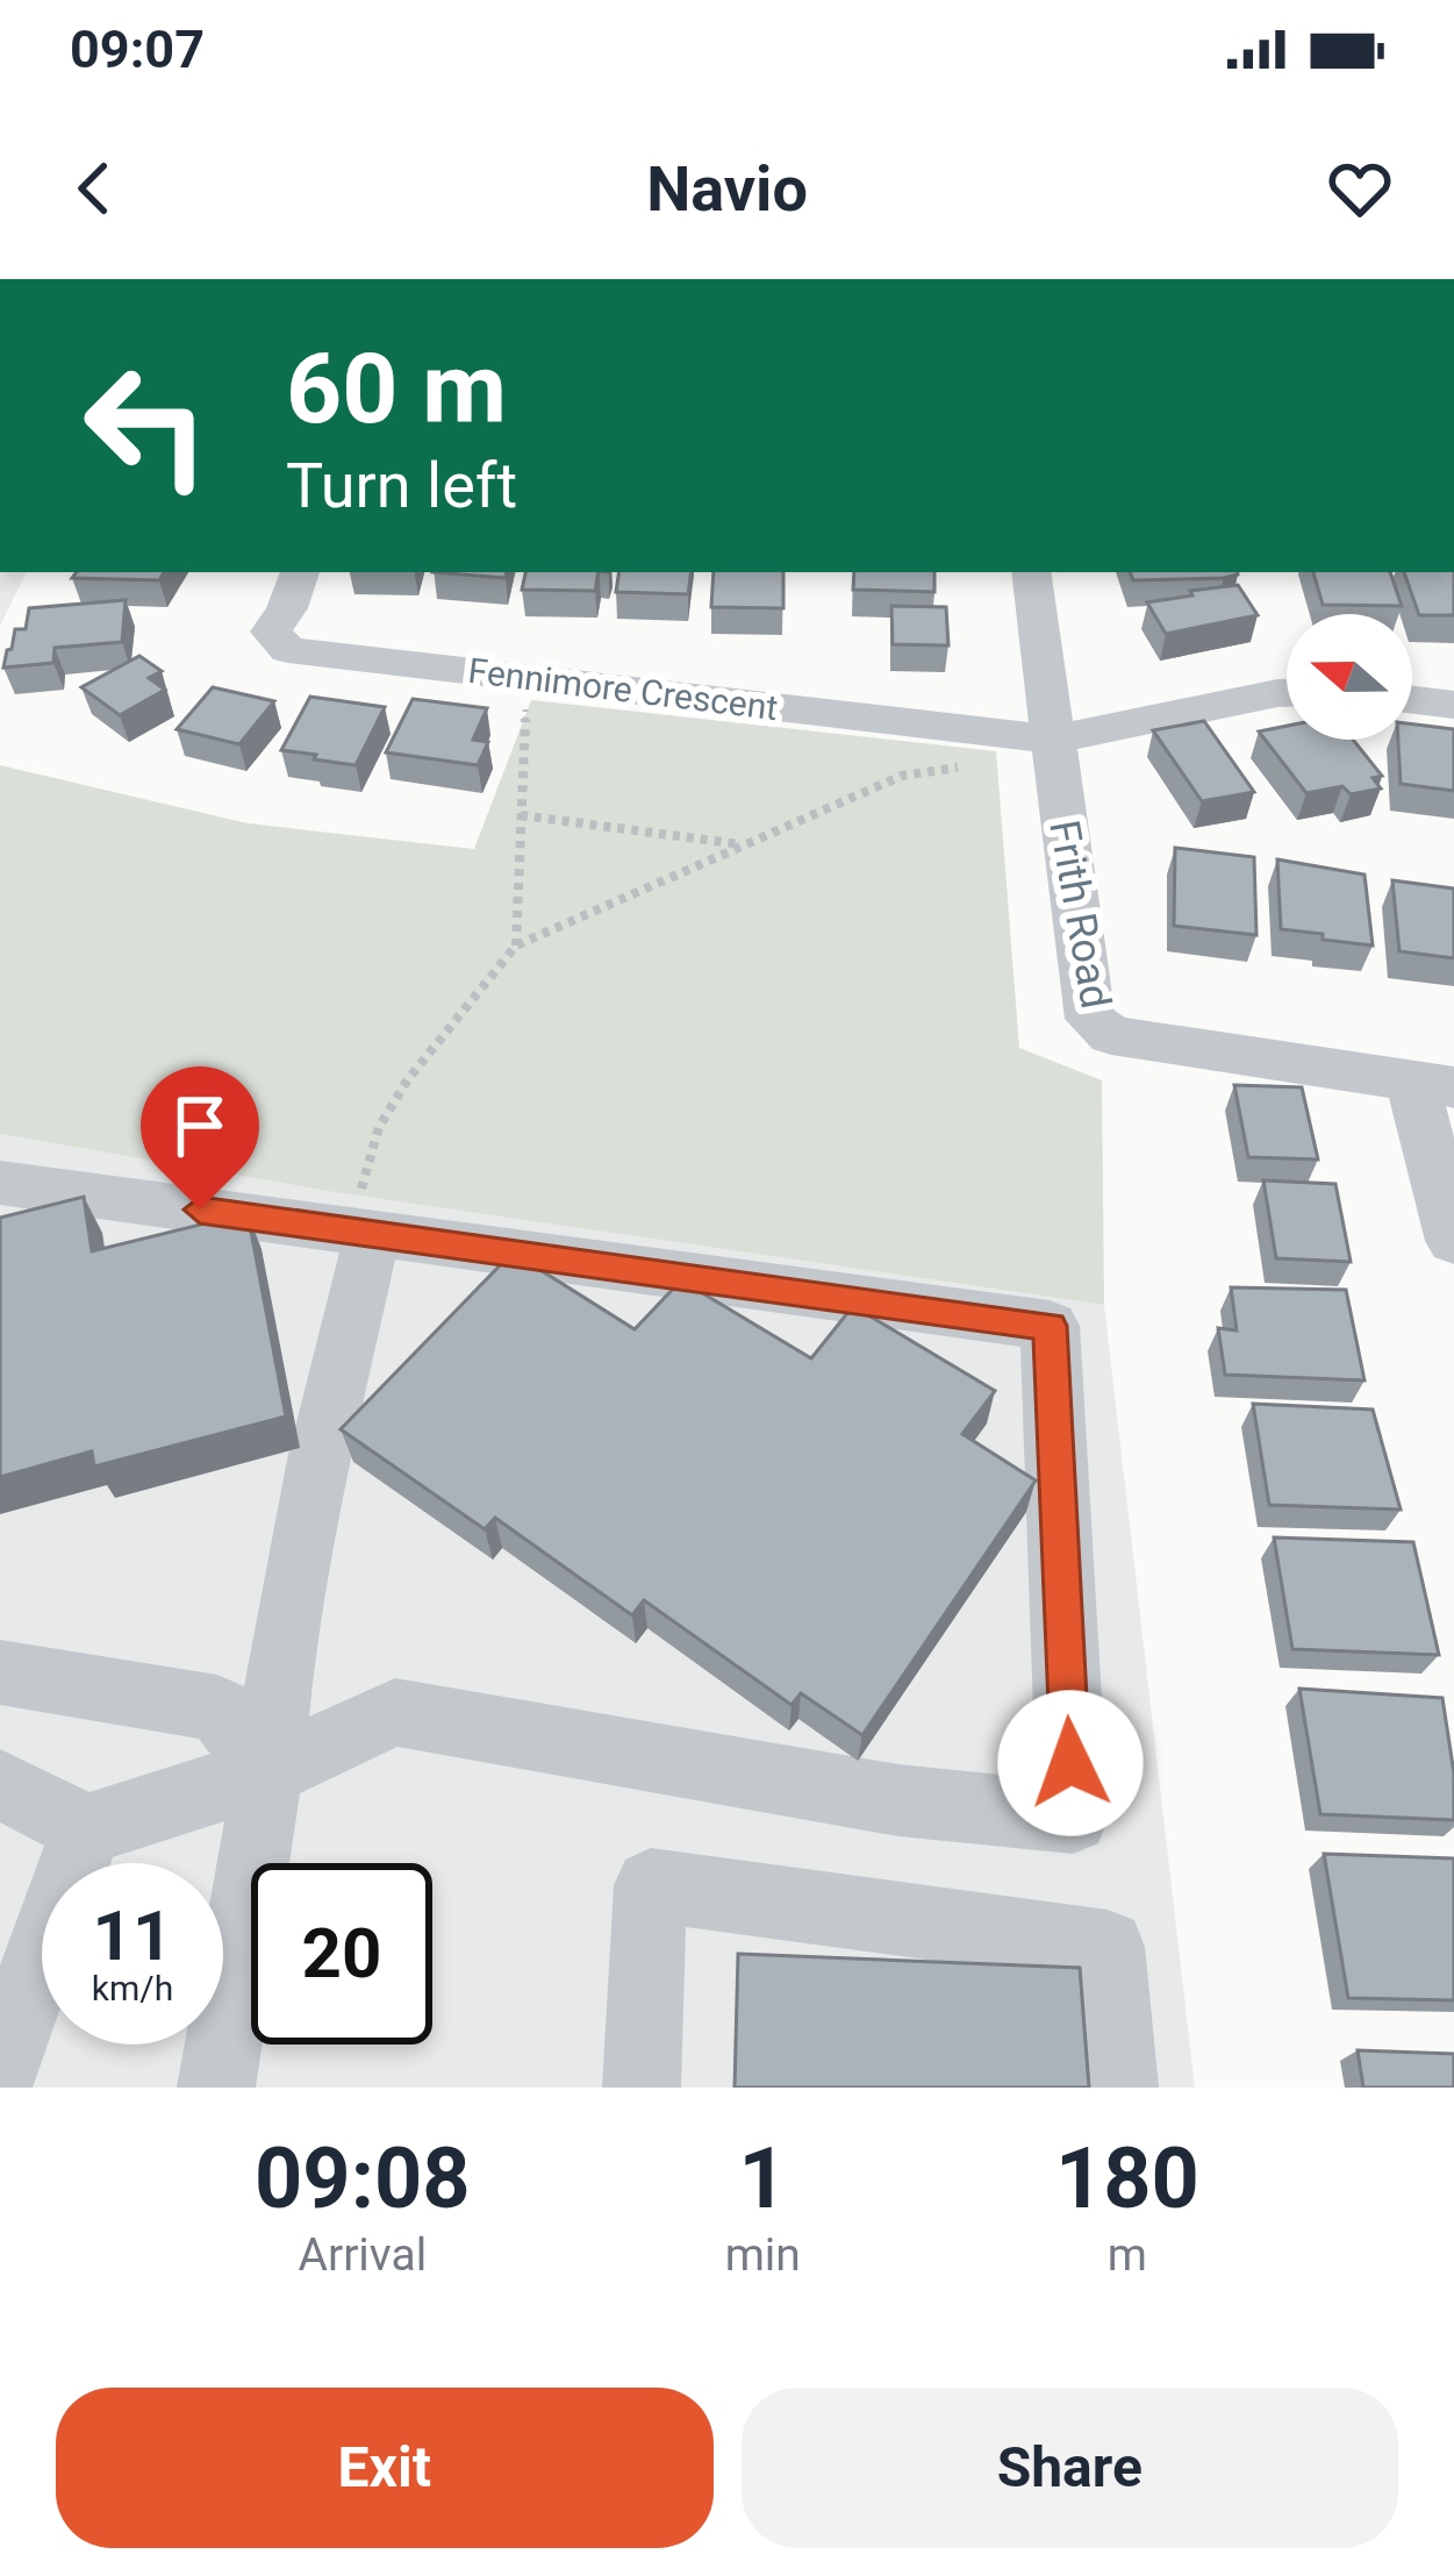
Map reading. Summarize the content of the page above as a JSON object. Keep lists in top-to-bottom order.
{
  "streets": {
    "street": ["Fennimore Crescent", "Frith Road"]
  },
  "crossings": [
    ["Fennimore Crescent", "Frith Road"]
  ],
  "north": "left",
  "page": {
    "status": "09:07",
    "header": "Navio",
    "turn": ["60 m", "Turn left"],
    "speed": "11 km/h",
    "limit": "20",
    "eta": [
      "09:08",
      "Arrival",
      "1",
      "min",
      "180",
      "m"
    ],
    "buttons": ["Exit", "Share"]
  }
}
